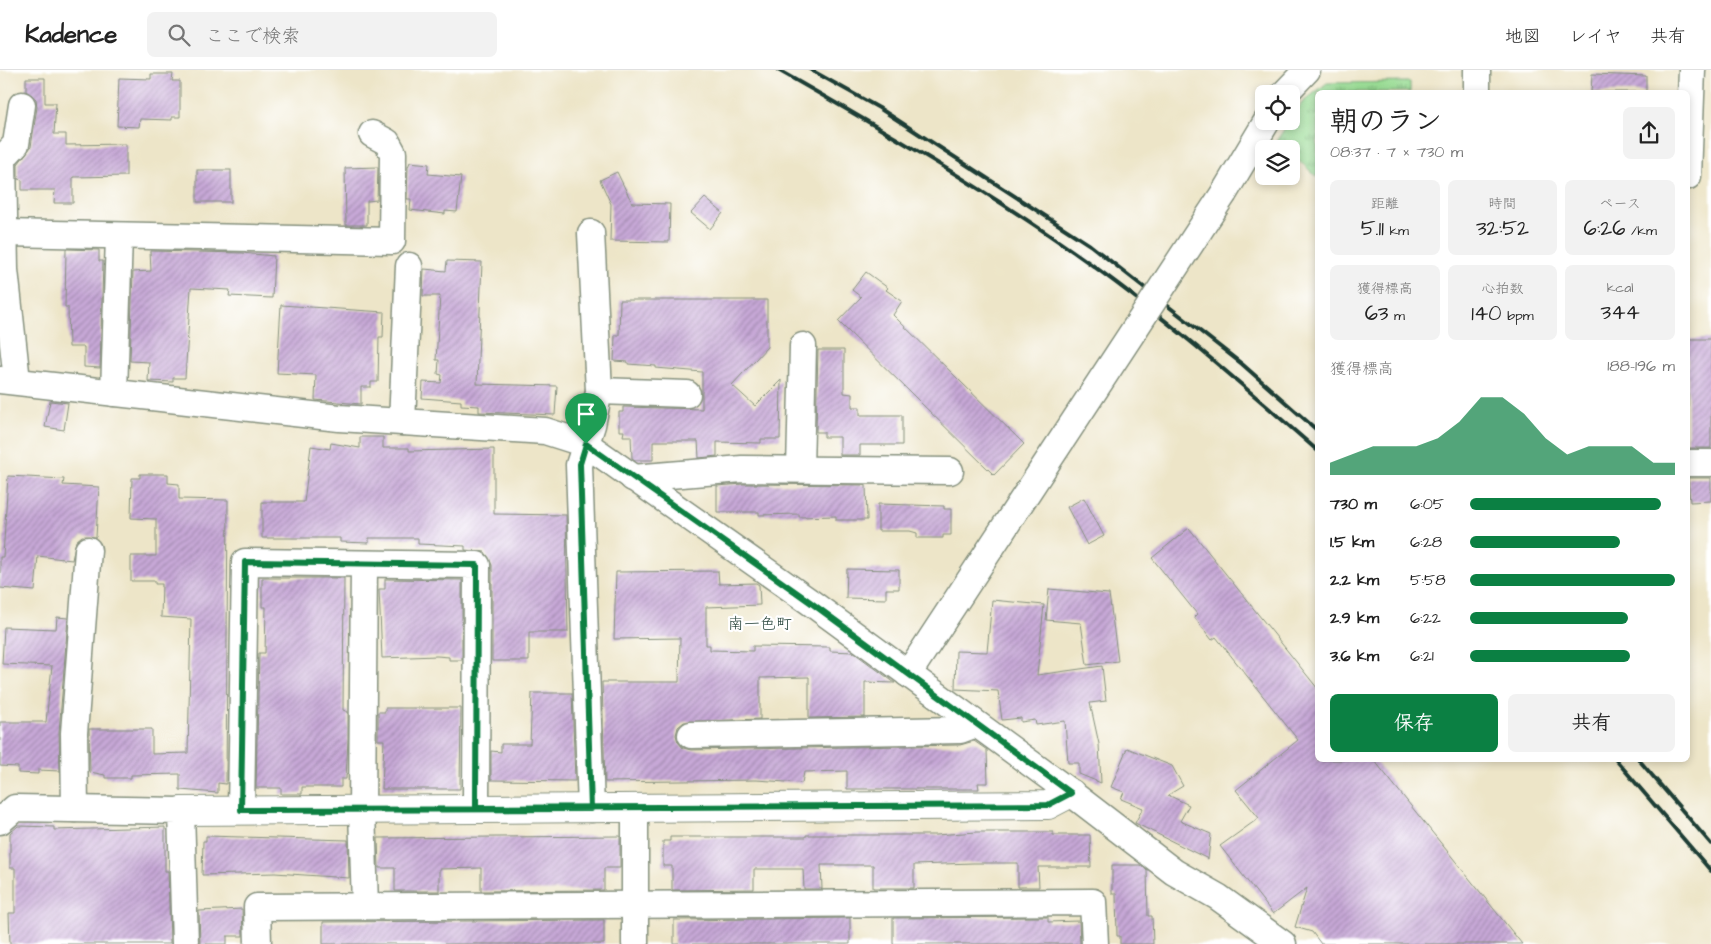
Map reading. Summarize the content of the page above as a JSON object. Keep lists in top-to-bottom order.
{
  "districts": ["南一色町"],
  "page": {
    "header": "Kadence",
    "search": "ここで検索",
    "nav": ["地図", "レイヤ", "共有"],
    "heading": ["朝のラン", "08:37 · 7 × 730 m"],
    "stats": [
      ["距離", "5.11 km"],
      ["時間", "32:52"],
      ["ペース", "6:26 /km"],
      ["獲得標高", "63 m"],
      ["心拍数", "140 bpm"],
      ["kcal", "344"]
    ],
    "chart": ["獲得標高", "188–196 m"],
    "list": [
      {
        "name": "730 m",
        "note": "6:05"
      },
      {
        "name": "1.5 km",
        "note": "6:28"
      },
      {
        "name": "2.2 km",
        "note": "5:58"
      },
      {
        "name": "2.9 km",
        "note": "6:22"
      },
      {
        "name": "3.6 km",
        "note": "6:21"
      }
    ],
    "buttons": ["保存", "共有"]
  }
}
